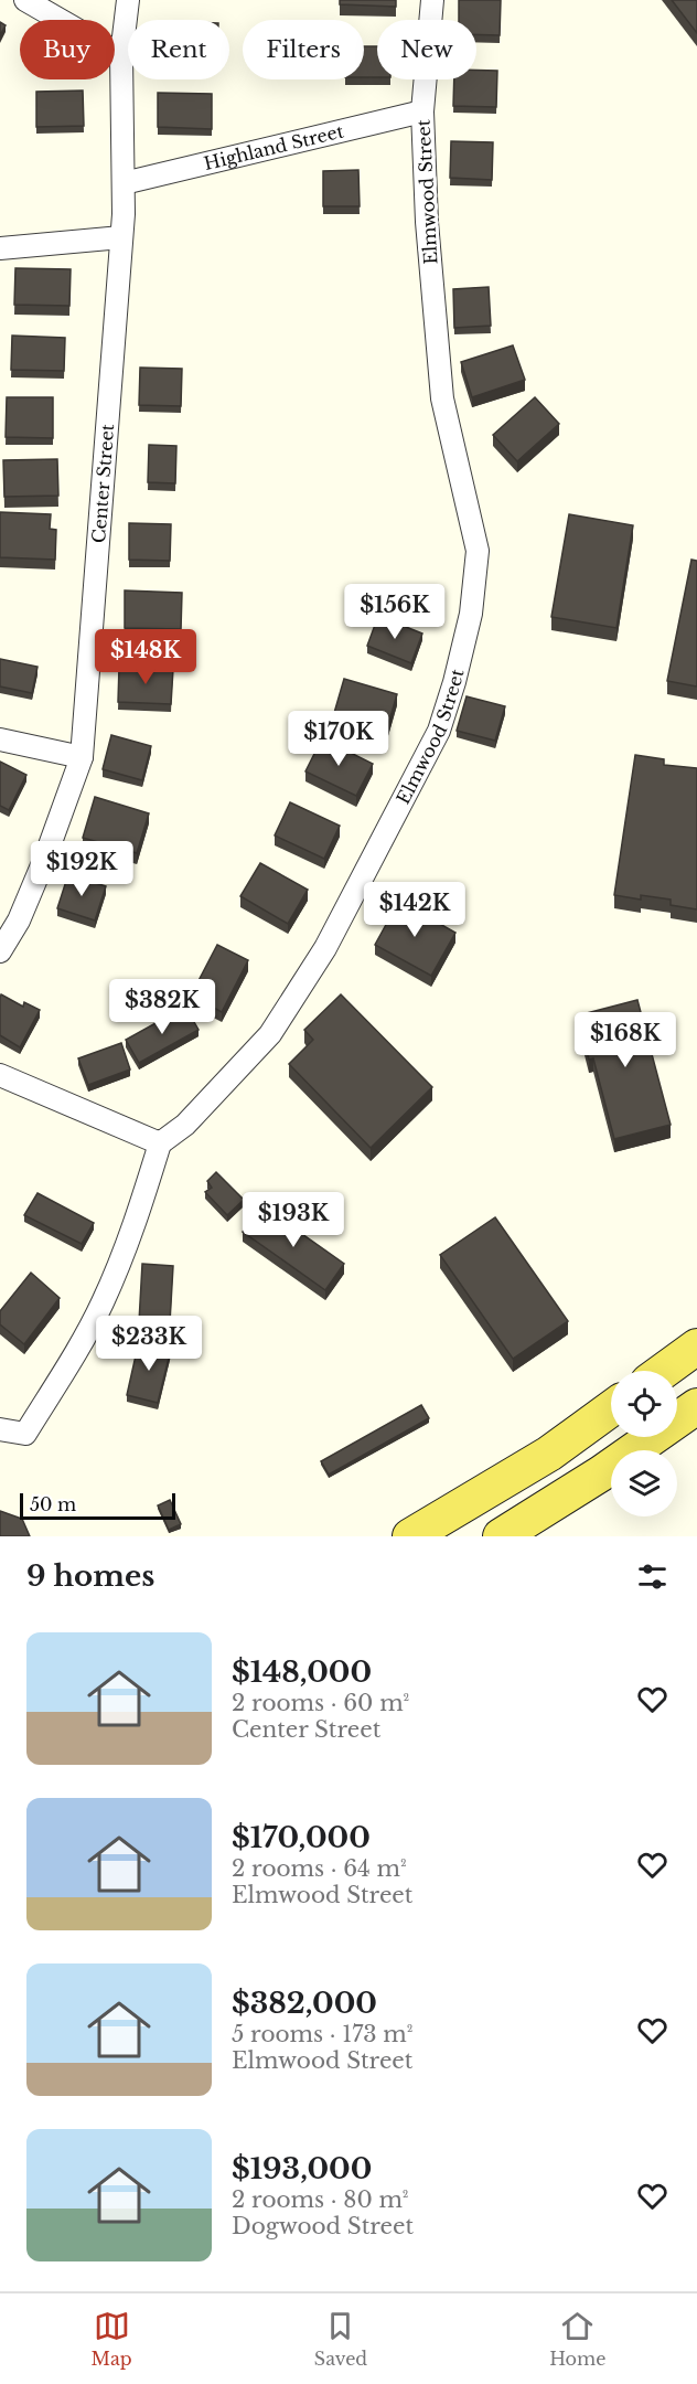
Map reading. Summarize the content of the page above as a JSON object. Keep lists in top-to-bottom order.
{
  "streets": {
    "street": ["Highland Street", "Elmwood Street", "Center Street"]
  },
  "crossings": [
    ["Highland Street", "Elmwood Street"],
    ["Highland Street", "Center Street"]
  ],
  "scale_bar": "50 m",
  "page": {
    "chip": [
      "Buy",
      "Rent",
      "Filters",
      "New"
    ],
    "price": [
      "$156K",
      "$148K",
      "$170K",
      "$192K",
      "$142K",
      "$382K",
      "$168K",
      "$193K",
      "$233K"
    ],
    "scale": "50 m",
    "heading": "9 homes",
    "list": [
      {
        "name": "$148,000",
        "note": "2 rooms · 60 m² · Center Street"
      },
      {
        "name": "$170,000",
        "note": "2 rooms · 64 m² · Elmwood Street"
      },
      {
        "name": "$382,000",
        "note": "5 rooms · 173 m² · Elmwood Street"
      },
      {
        "name": "$193,000",
        "note": "2 rooms · 80 m² · Dogwood Street"
      }
    ],
    "tabs": ["Map", "Saved", "Home"]
  }
}
